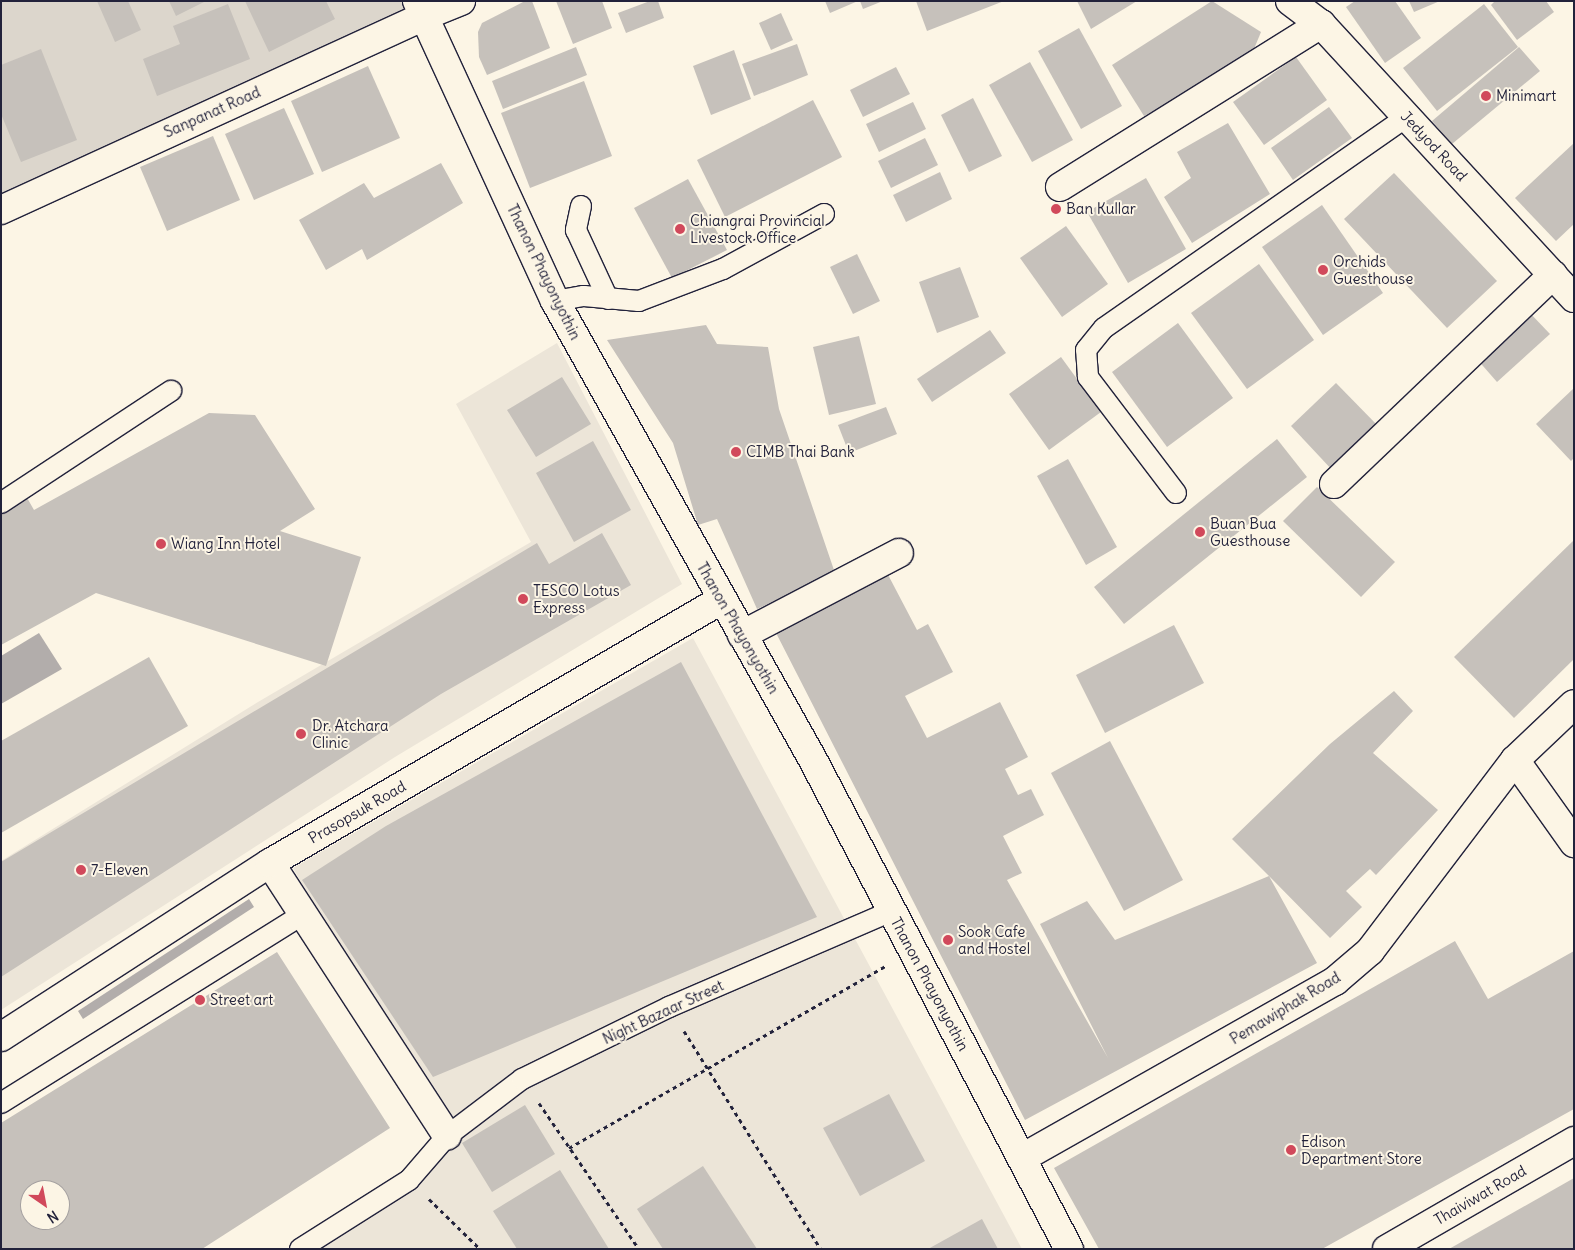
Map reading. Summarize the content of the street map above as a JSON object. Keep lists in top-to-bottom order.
{
  "streets": {
    "street": [
      "Sanpanat Road",
      "Jedyod Road",
      "Thanon Phayonyothin",
      "Prasopsuk Road",
      "Pemawiphak Road",
      "Thaiviwat Road"
    ],
    "lane": ["Night Bazaar Street"]
  },
  "crossings": [
    ["Sanpanat Road", "Thanon Phayonyothin"],
    ["Thanon Phayonyothin", "Prasopsuk Road"],
    ["Thanon Phayonyothin", "Pemawiphak Road"],
    ["Thanon Phayonyothin", "Night Bazaar Street"]
  ],
  "places": [
    "Minimart",
    "Ban Kullar",
    "Chiangrai Provincial Livestock Office",
    "Orchids Guesthouse",
    "CIMB Thai Bank",
    "Buan Bua Guesthouse",
    "Wiang Inn Hotel",
    "TESCO Lotus Express",
    "Dr. Atchara Clinic",
    "7-Eleven",
    "Sook Cafe and Hostel",
    "Street art",
    "Edison Department Store"
  ],
  "north": "bottom right"
}
